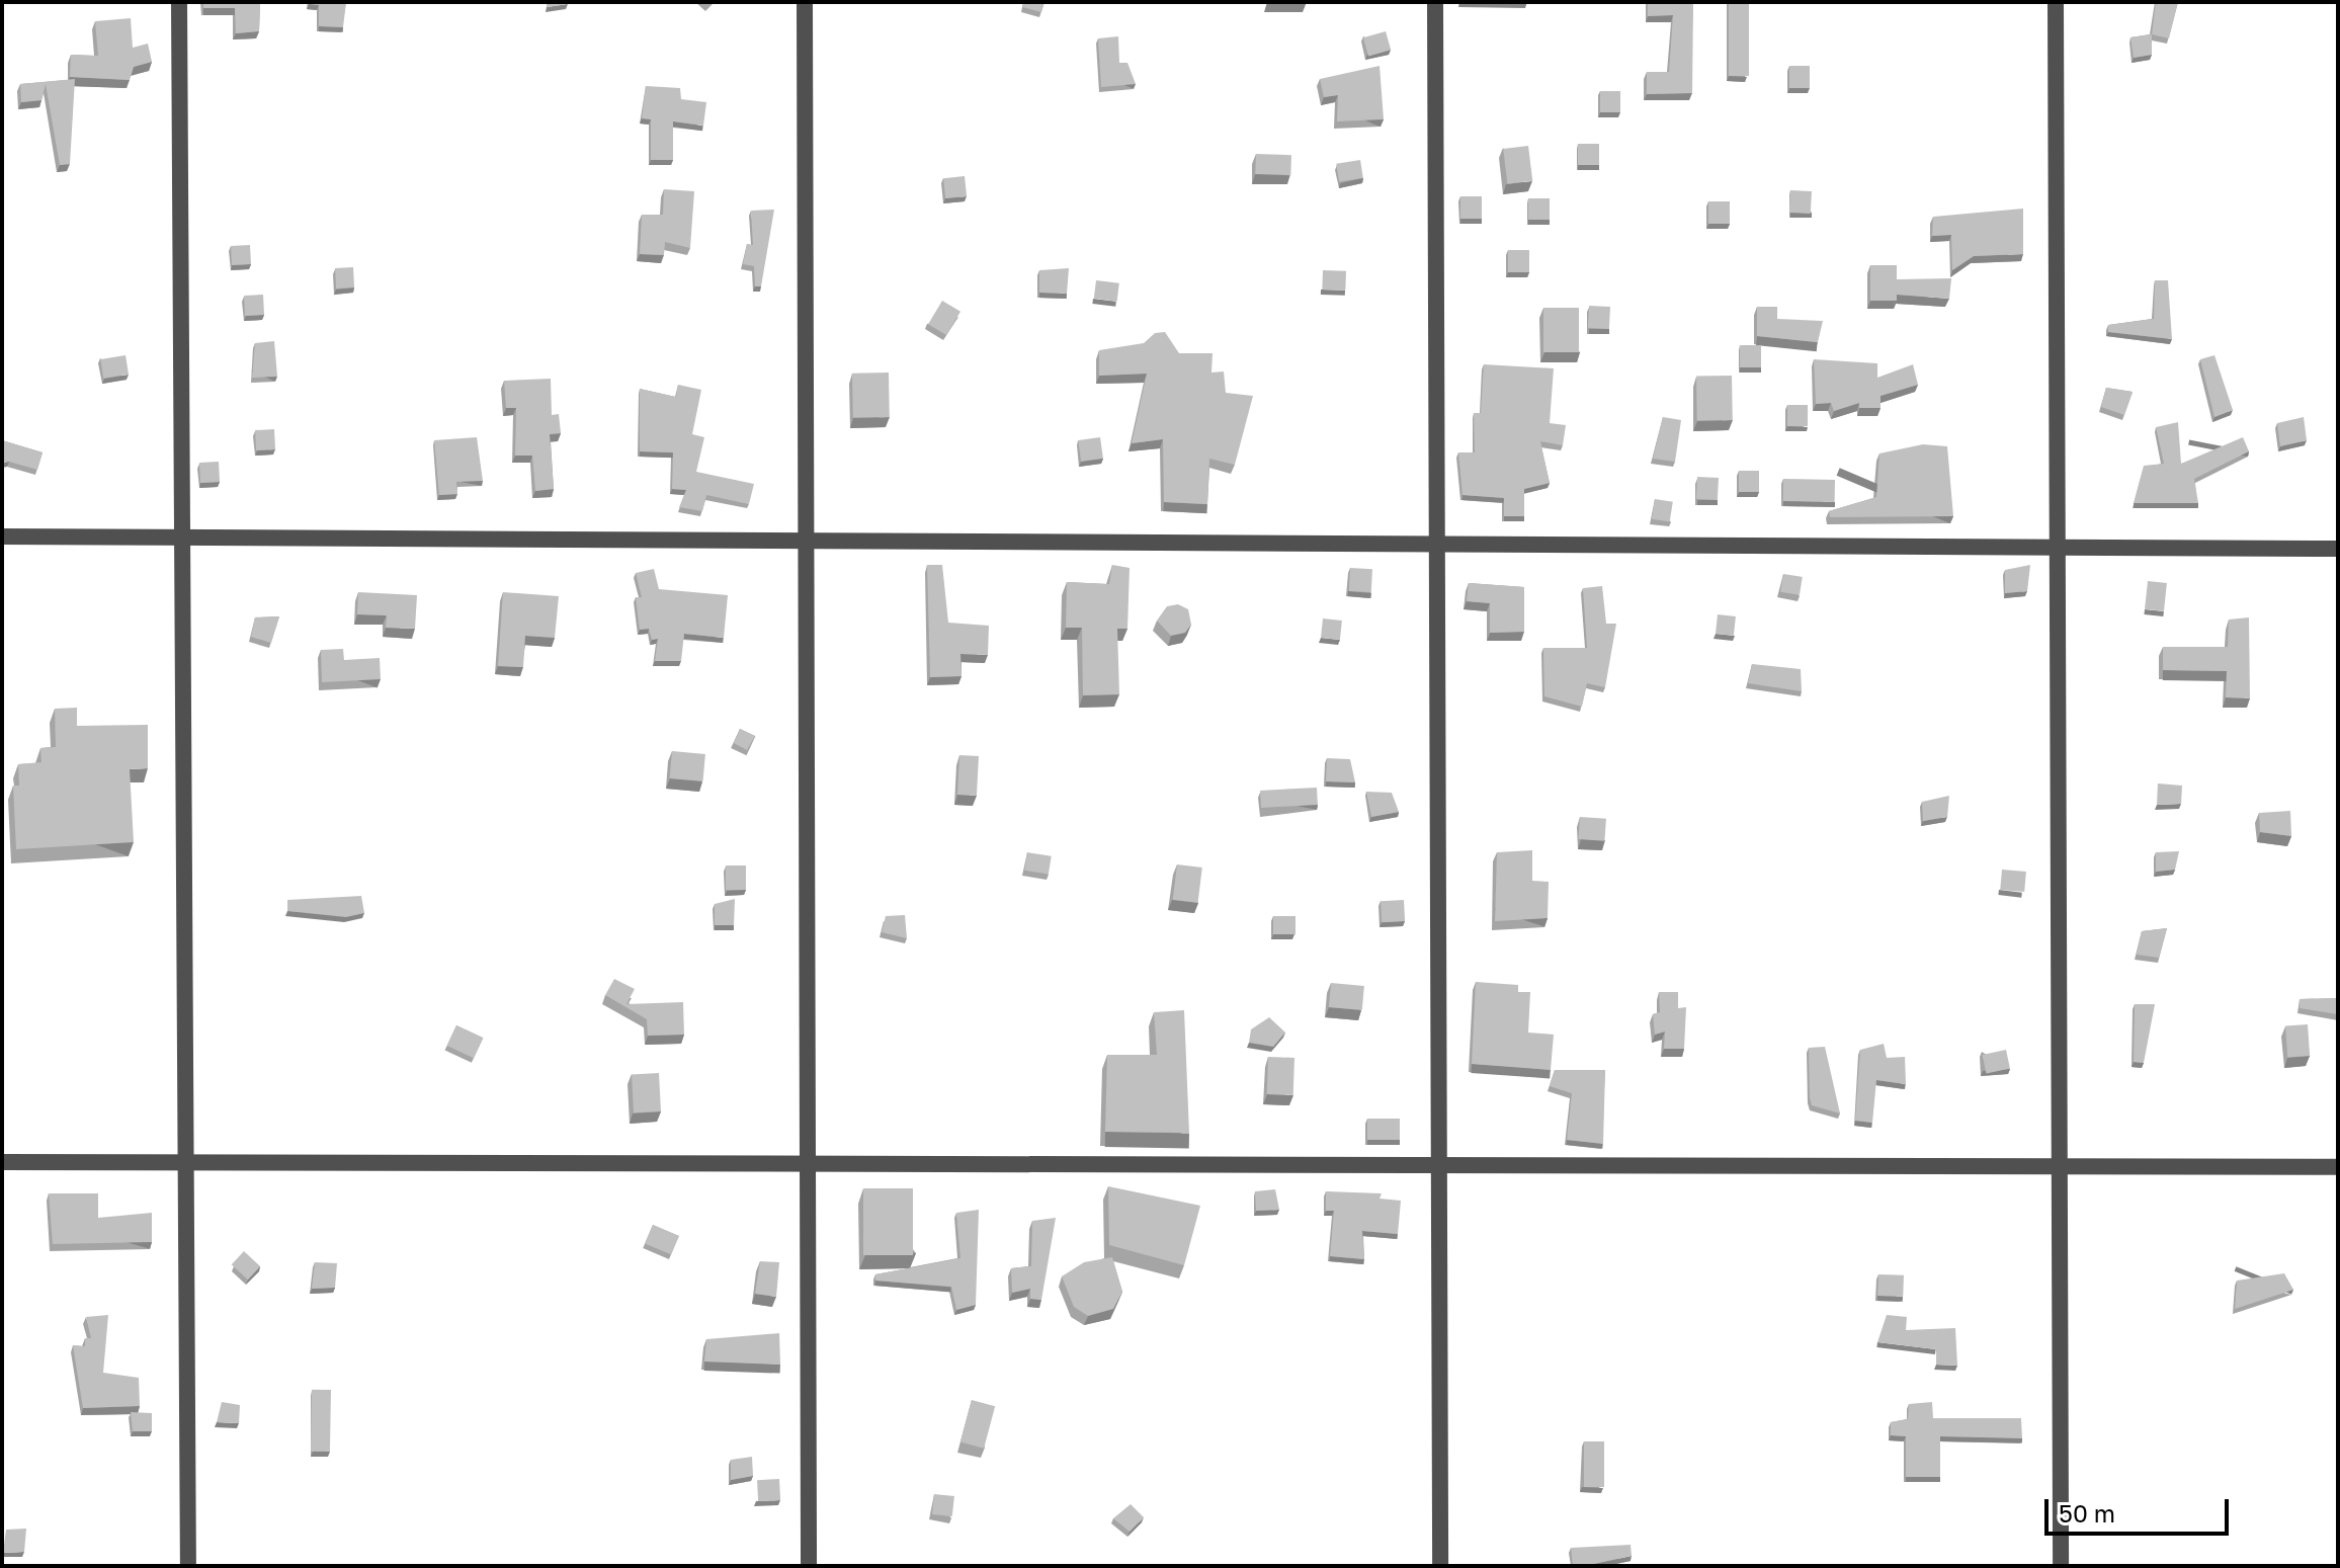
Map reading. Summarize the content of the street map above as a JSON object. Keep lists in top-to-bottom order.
{
  "scale_bar": "50 m"
}
